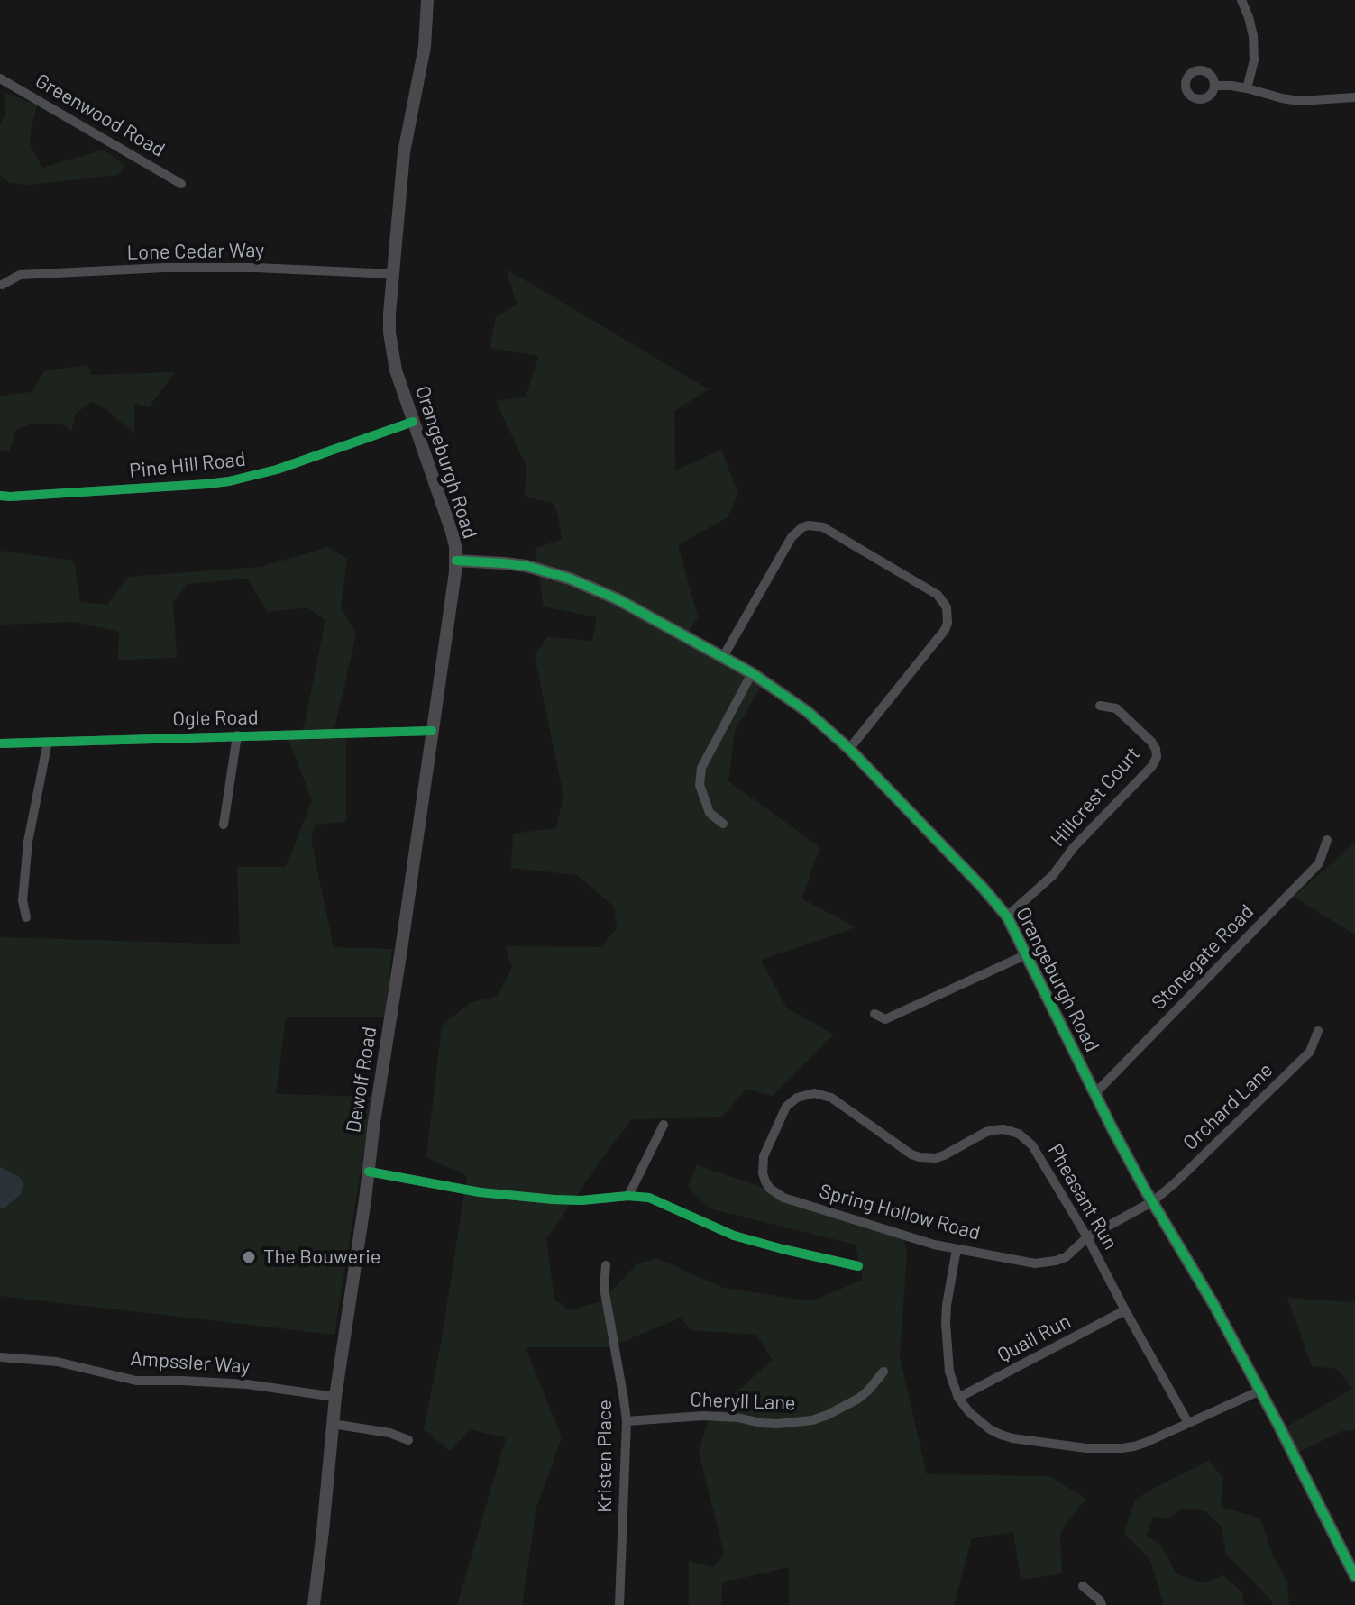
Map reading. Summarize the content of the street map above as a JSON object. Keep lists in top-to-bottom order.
{
  "streets": {
    "street": [
      "Greenwood Road",
      "Lone Cedar Way",
      "Orangeburgh Road",
      "Pine Hill Road",
      "Ogle Road",
      "Hillcrest Court",
      "Stonegate Road",
      "Dewolf Road",
      "Orchard Lane",
      "Pheasant Run",
      "Spring Hollow Road",
      "Quail Run",
      "Ampssler Way",
      "Cheryll Lane",
      "Kristen Place"
    ]
  },
  "crossings": [
    ["Lone Cedar Way", "Orangeburgh Road"],
    ["Orangeburgh Road", "Pine Hill Road"],
    ["Orangeburgh Road", "Hillcrest Court"],
    ["Orangeburgh Road", "Stonegate Road"],
    ["Orangeburgh Road", "Dewolf Road"],
    ["Orangeburgh Road", "Orchard Lane"],
    ["Orangeburgh Road", "Spring Hollow Road"],
    ["Ogle Road", "Dewolf Road"],
    ["Dewolf Road", "Ampssler Way"],
    ["Orchard Lane", "Spring Hollow Road"],
    ["Pheasant Run", "Spring Hollow Road"],
    ["Pheasant Run", "Quail Run"],
    ["Cheryll Lane", "Kristen Place"]
  ],
  "places": ["The Bouwerie"]
}
